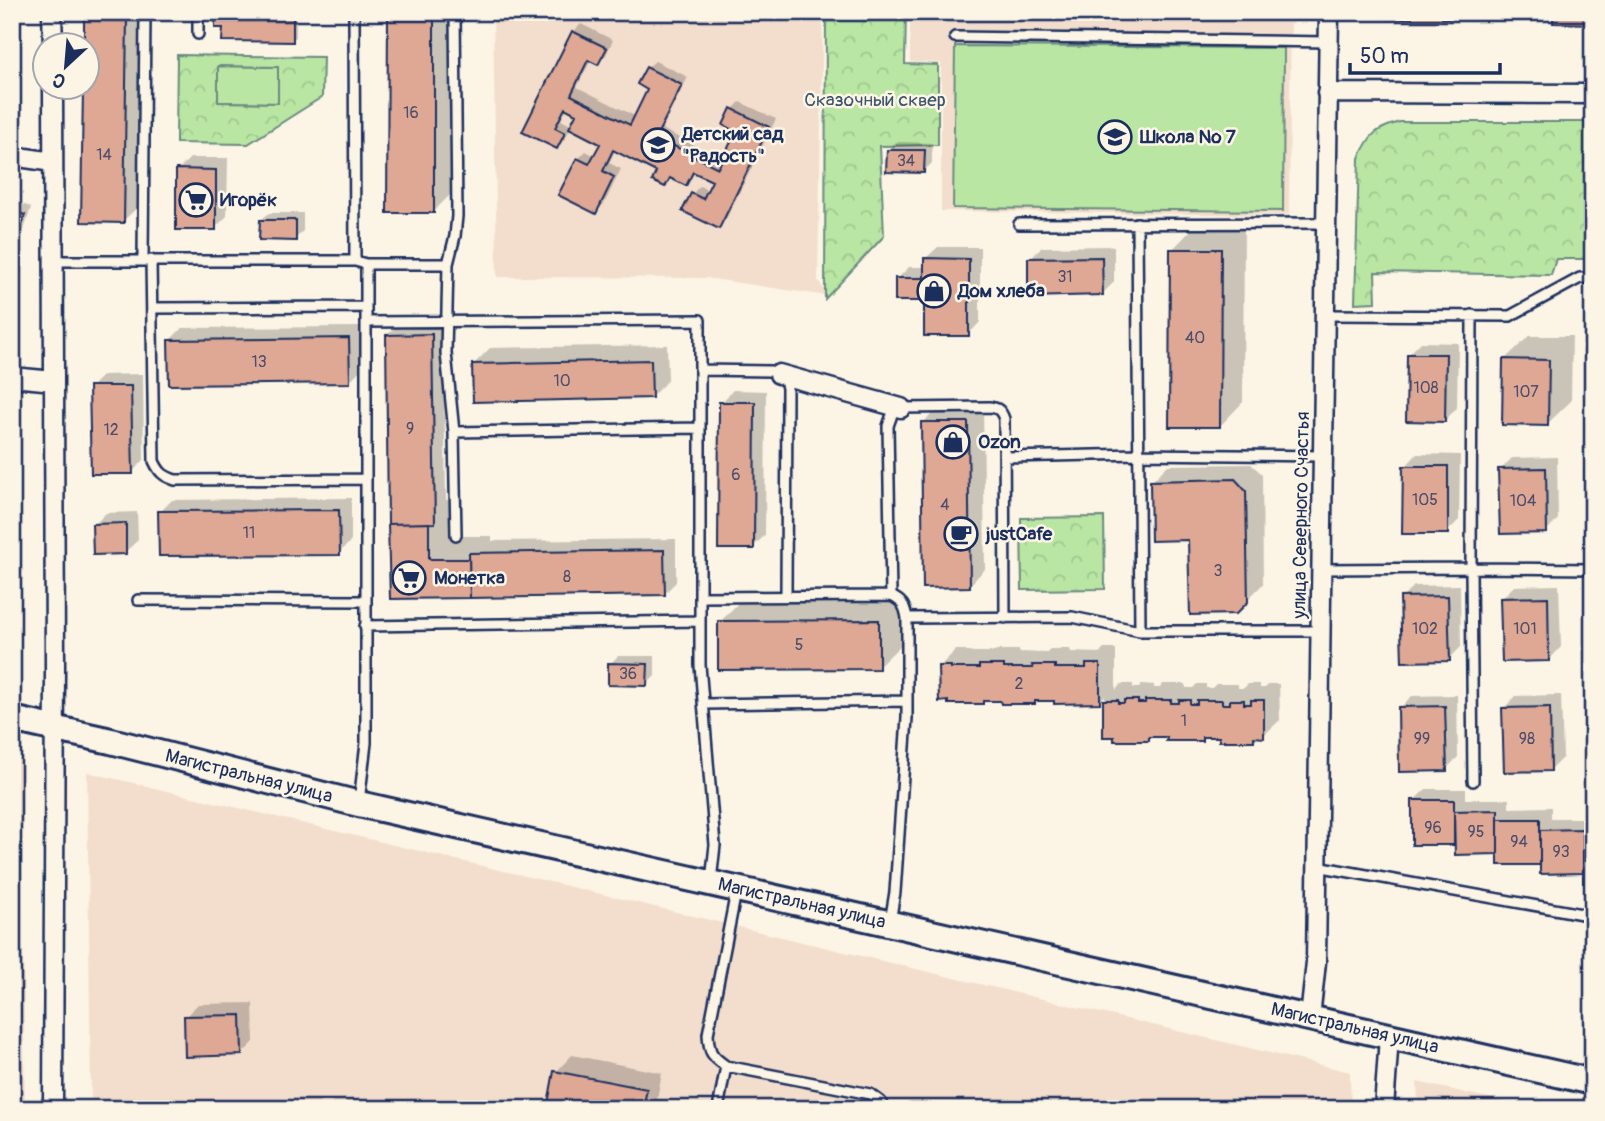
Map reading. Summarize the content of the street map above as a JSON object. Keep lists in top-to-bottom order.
{
  "streets": {
    "main road": ["Магистральная улица"],
    "street": ["улица Северного Счастья"]
  },
  "crossings": [
    ["улица Северного Счастья", "Магистральная улица"]
  ],
  "parks": ["Сказочный сквер"],
  "places": {
    "school or university": ["Школа № 7", "Детский сад \"Радость\""],
    "supermarket": ["Игорёк", "Монетка"],
    "shop": ["Дом хлеба", "Ozon"],
    "cafe": ["justCafe"]
  },
  "house_numbers": [
    "16",
    "14",
    "34",
    "31",
    "40",
    "13",
    "10",
    "108",
    "107",
    "9",
    "12",
    "6",
    "105",
    "104",
    "4",
    "11",
    "3",
    "8",
    "102",
    "101",
    "5",
    "36",
    "2",
    "1",
    "99",
    "98",
    "96",
    "95",
    "94",
    "93"
  ],
  "scale_bar": "50 m",
  "north": "bottom left"
}
